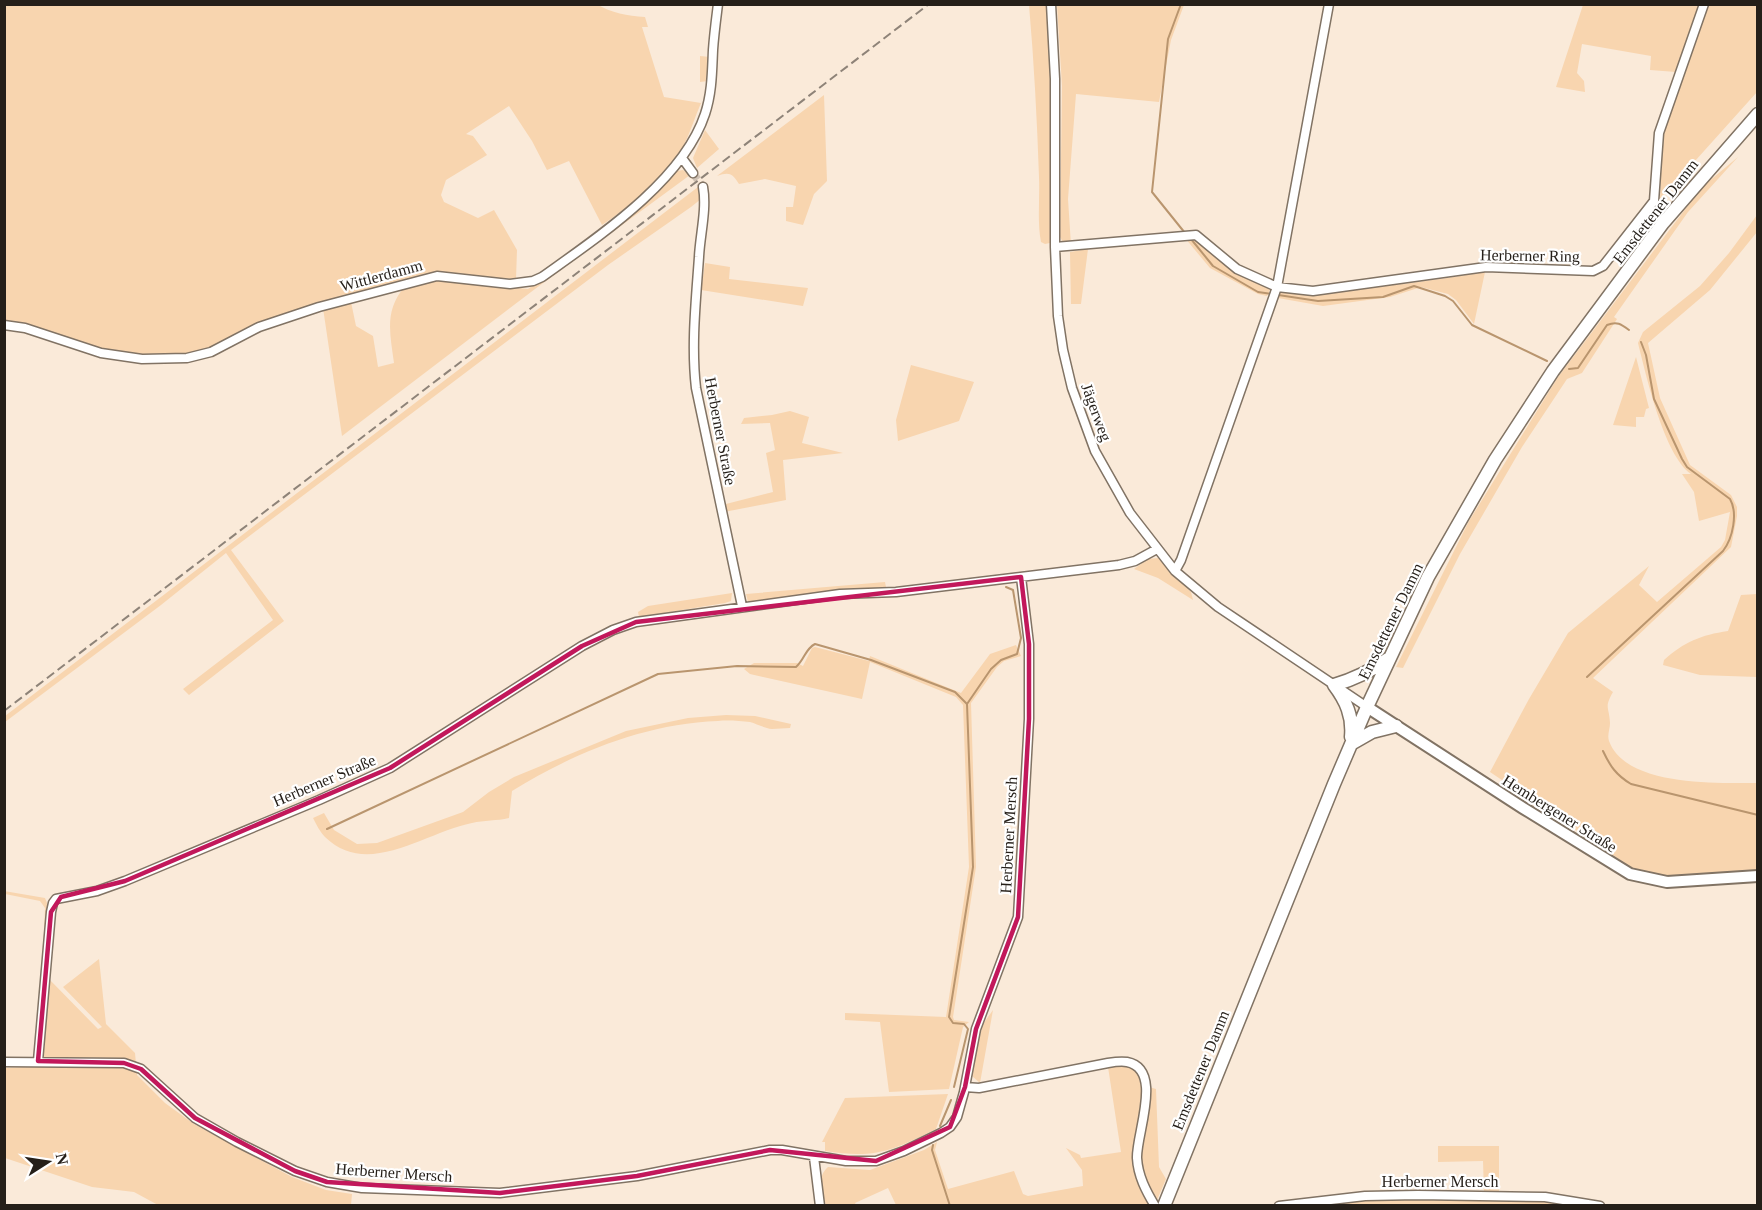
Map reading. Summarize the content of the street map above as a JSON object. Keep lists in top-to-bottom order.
{
  "streets": {
    "main road": ["Emsdettener Damm"],
    "street": [
      "Herberner Ring",
      "Wittlerdamm",
      "Jägerweg",
      "Herberner Straße",
      "Hembergener Straße",
      "Herberner Mersch"
    ]
  },
  "crossings": [
    ["Emsdettener Damm", "Jägerweg"],
    ["Emsdettener Damm", "Hembergener Straße"],
    ["Herberner Ring", "Jägerweg"],
    ["Jägerweg", "Herberner Straße"],
    ["Jägerweg", "Hembergener Straße"],
    ["Herberner Straße", "Herberner Mersch"]
  ],
  "north": "right"
}
